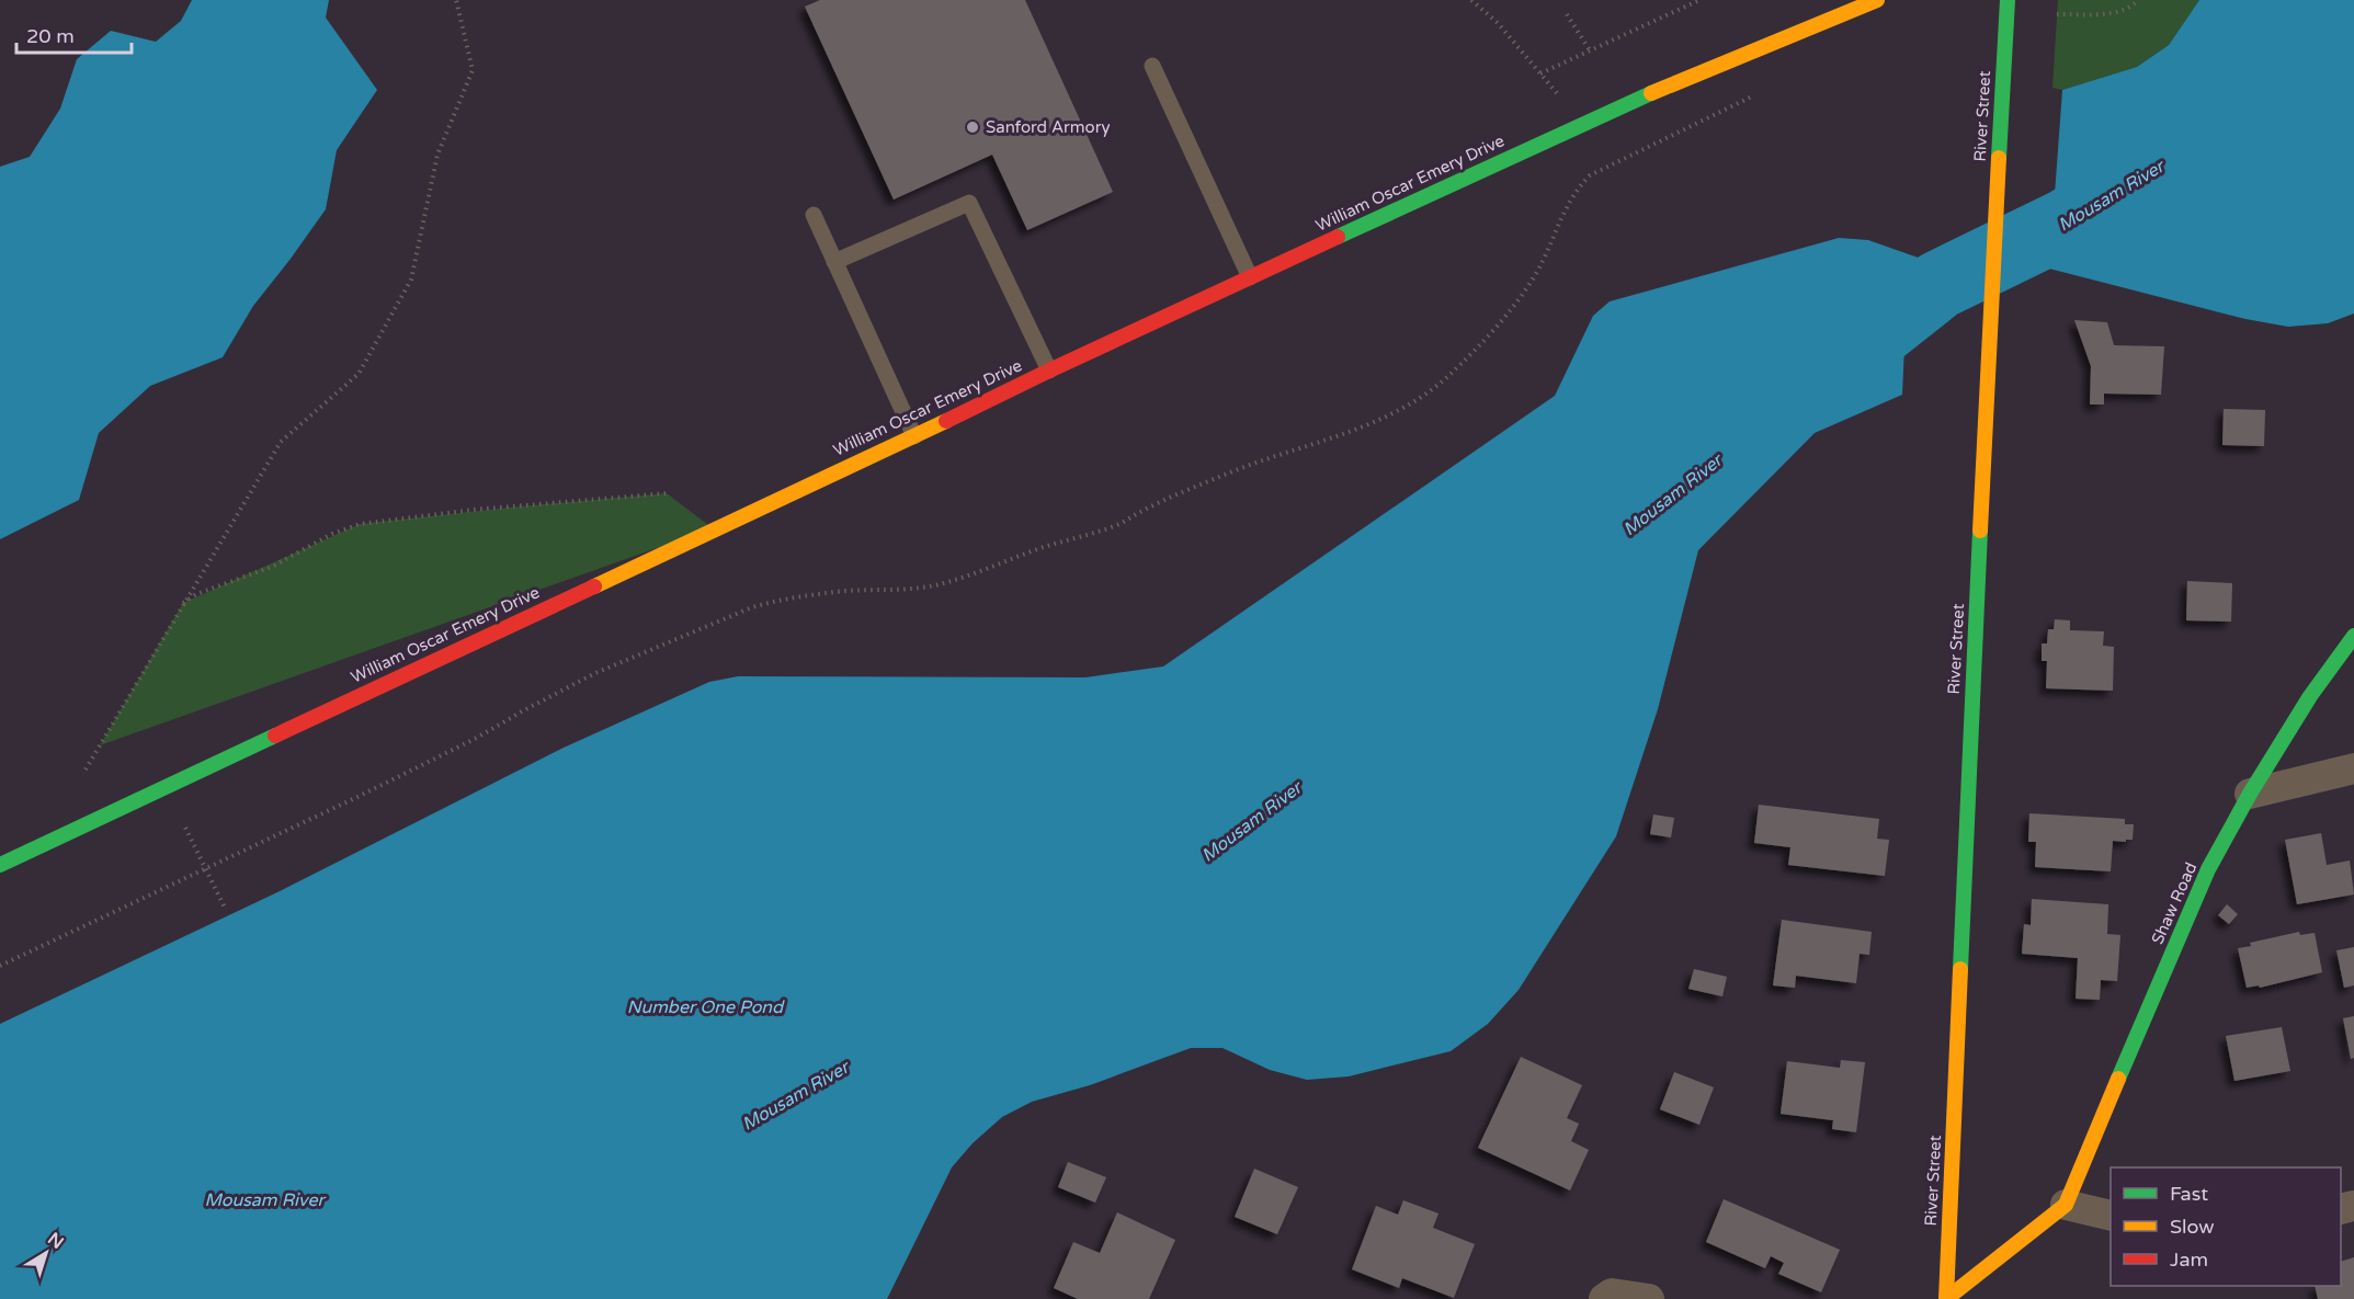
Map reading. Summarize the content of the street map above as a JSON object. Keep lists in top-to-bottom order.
{
  "streets": {
    "street": ["River Street", "William Oscar Emery Drive", "Shaw Road"]
  },
  "crossings": [
    ["River Street", "Shaw Road"]
  ],
  "water": ["Mousam River", "Number One Pond"],
  "places": ["Sanford Armory"],
  "legend": ["Fast", "Slow", "Jam"],
  "scale_bar": "20 m",
  "north": "top right"
}
